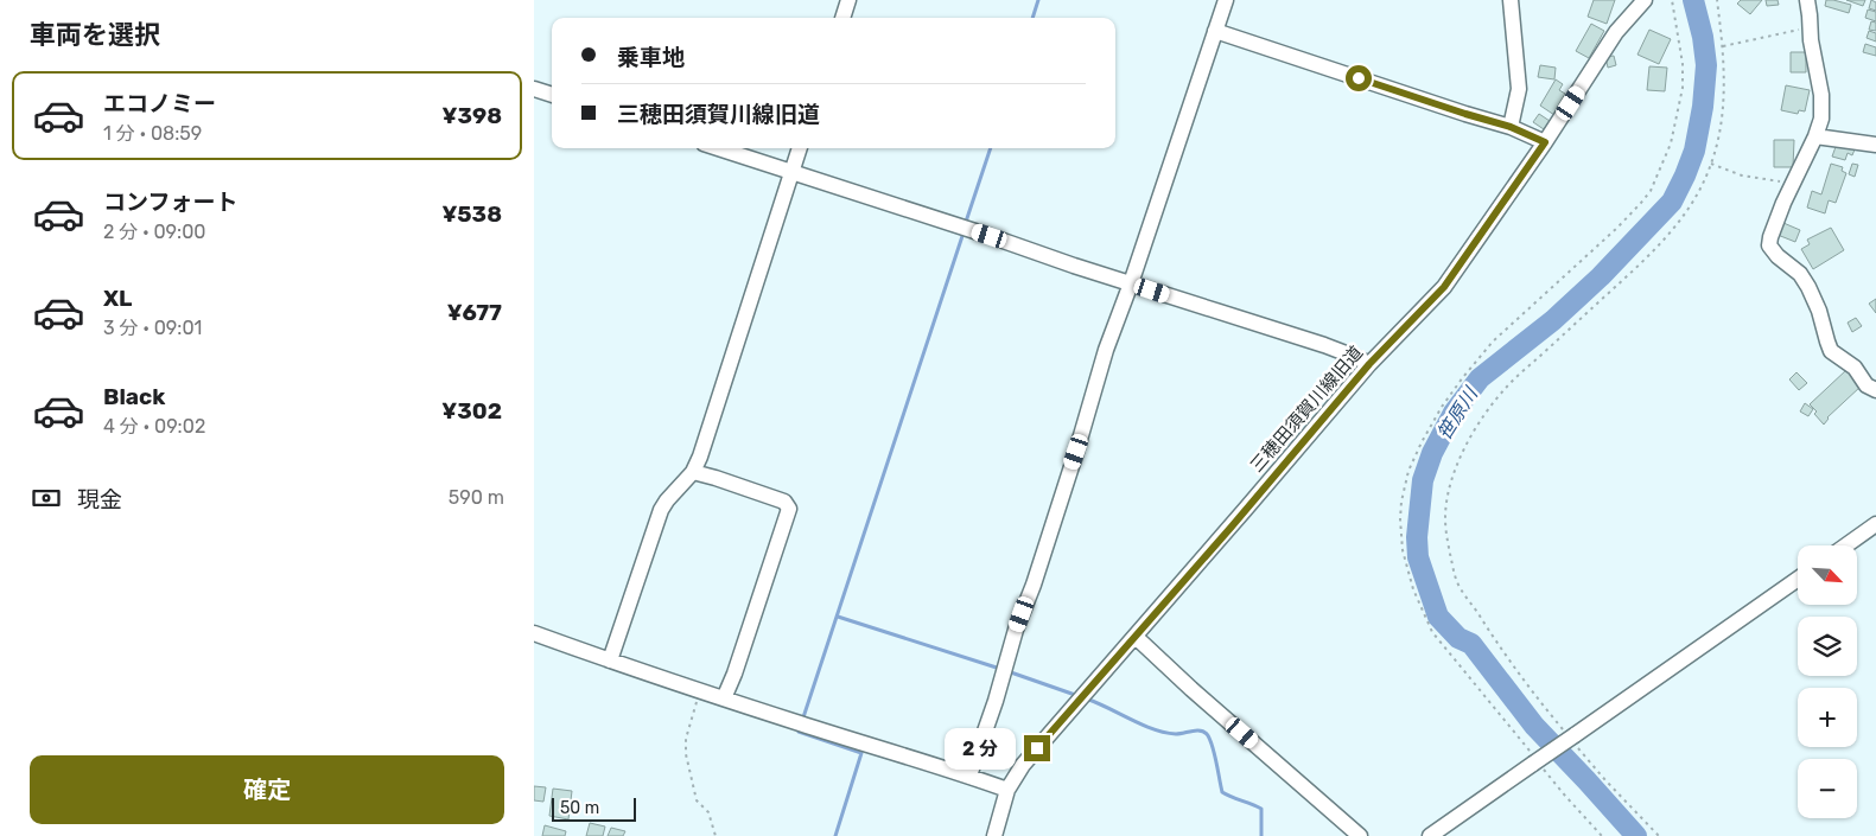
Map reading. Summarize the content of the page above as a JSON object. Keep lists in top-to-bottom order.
{
  "streets": {
    "street": ["三穂田須賀川線旧道"]
  },
  "water": ["笹原川"],
  "scale_bar": "50 m",
  "north": "bottom right",
  "page": {
    "heading": "車両を選択",
    "banner": ["乗車地", "三穂田須賀川線旧道"],
    "list": [
      {
        "name": "エコノミー",
        "note": "1 分 · 08:59",
        "value": "¥398"
      },
      {
        "name": "コンフォート",
        "note": "2 分 · 09:00",
        "value": "¥538"
      },
      {
        "name": "XL",
        "note": "3 分 · 09:01",
        "value": "¥677"
      },
      {
        "name": "Black",
        "note": "4 分 · 09:02",
        "value": "¥302"
      }
    ],
    "pay": ["現金", "590 m"],
    "map_buttons": ["+", "−"],
    "bubble": "2 分",
    "buttons": "確定",
    "scale": "50 m"
  }
}
